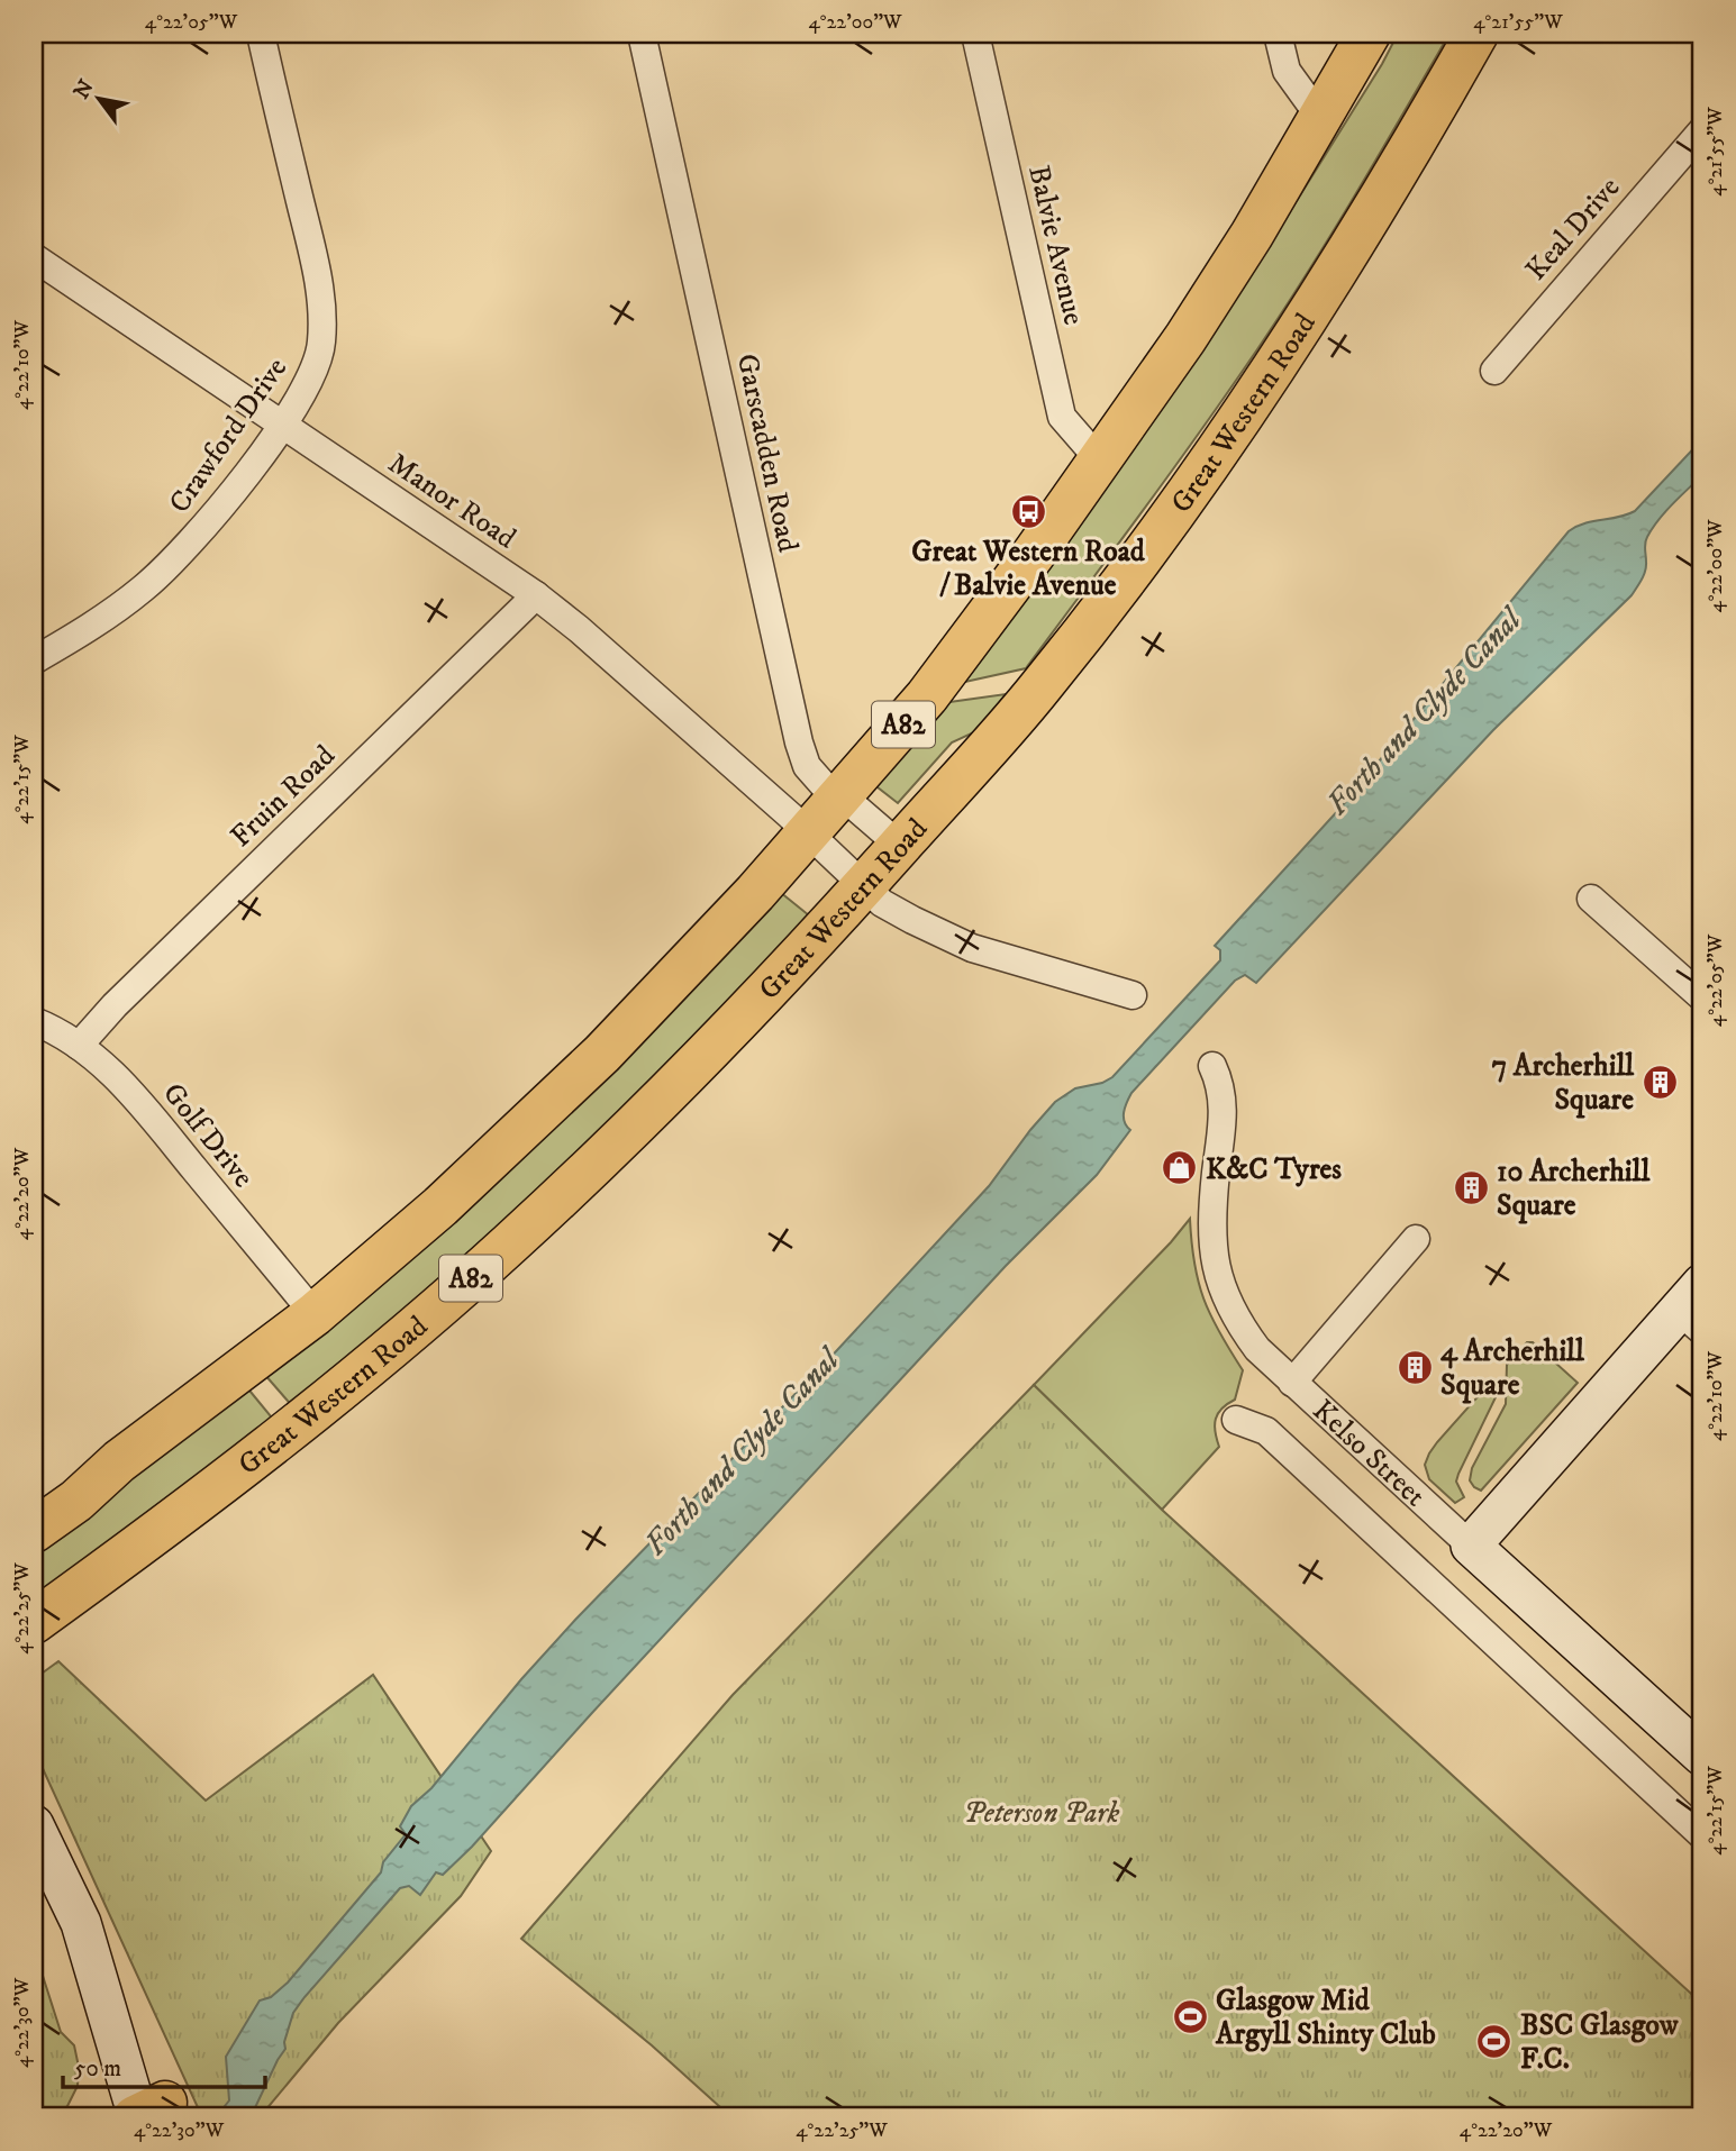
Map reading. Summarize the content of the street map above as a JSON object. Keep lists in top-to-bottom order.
{
  "streets": {
    "main road": ["Great Western Road", "A82"],
    "street": [
      "Keal Drive",
      "Balvie Avenue",
      "Crawford Drive",
      "Garscadden Road",
      "Manor Road",
      "Fruin Road",
      "Golf Drive",
      "Kelso Street"
    ]
  },
  "crossings": [
    ["Balvie Avenue", "A82"],
    ["Great Western Road", "Garscadden Road"],
    ["Great Western Road", "Manor Road"],
    ["Crawford Drive", "Manor Road"],
    ["Garscadden Road", "A82"],
    ["Manor Road", "A82"],
    ["Manor Road", "Fruin Road"],
    ["A82", "Golf Drive"],
    ["Fruin Road", "Golf Drive"]
  ],
  "water": ["Forth and Clyde Canal"],
  "parks": ["Peterson Park"],
  "places": {
    "bus stop": ["Great Western Road / Balvie Avenue"],
    "building": ["7 Archerhill Square", "10 Archerhill Square", "4 Archerhill Square"],
    "shop": ["K&C Tyres"],
    "sports": ["Glasgow Mid Argyll Shinty Club", "BSC Glasgow F.C."]
  },
  "scale_bar": "50 m",
  "north": "top left",
  "coordinates": [
    "4°22'05\"W",
    "4°22'00\"W",
    "4°21'55\"W",
    "4°22'10\"W",
    "4°22'15\"W",
    "4°22'20\"W",
    "4°22'25\"W",
    "4°22'30\"W"
  ]
}
